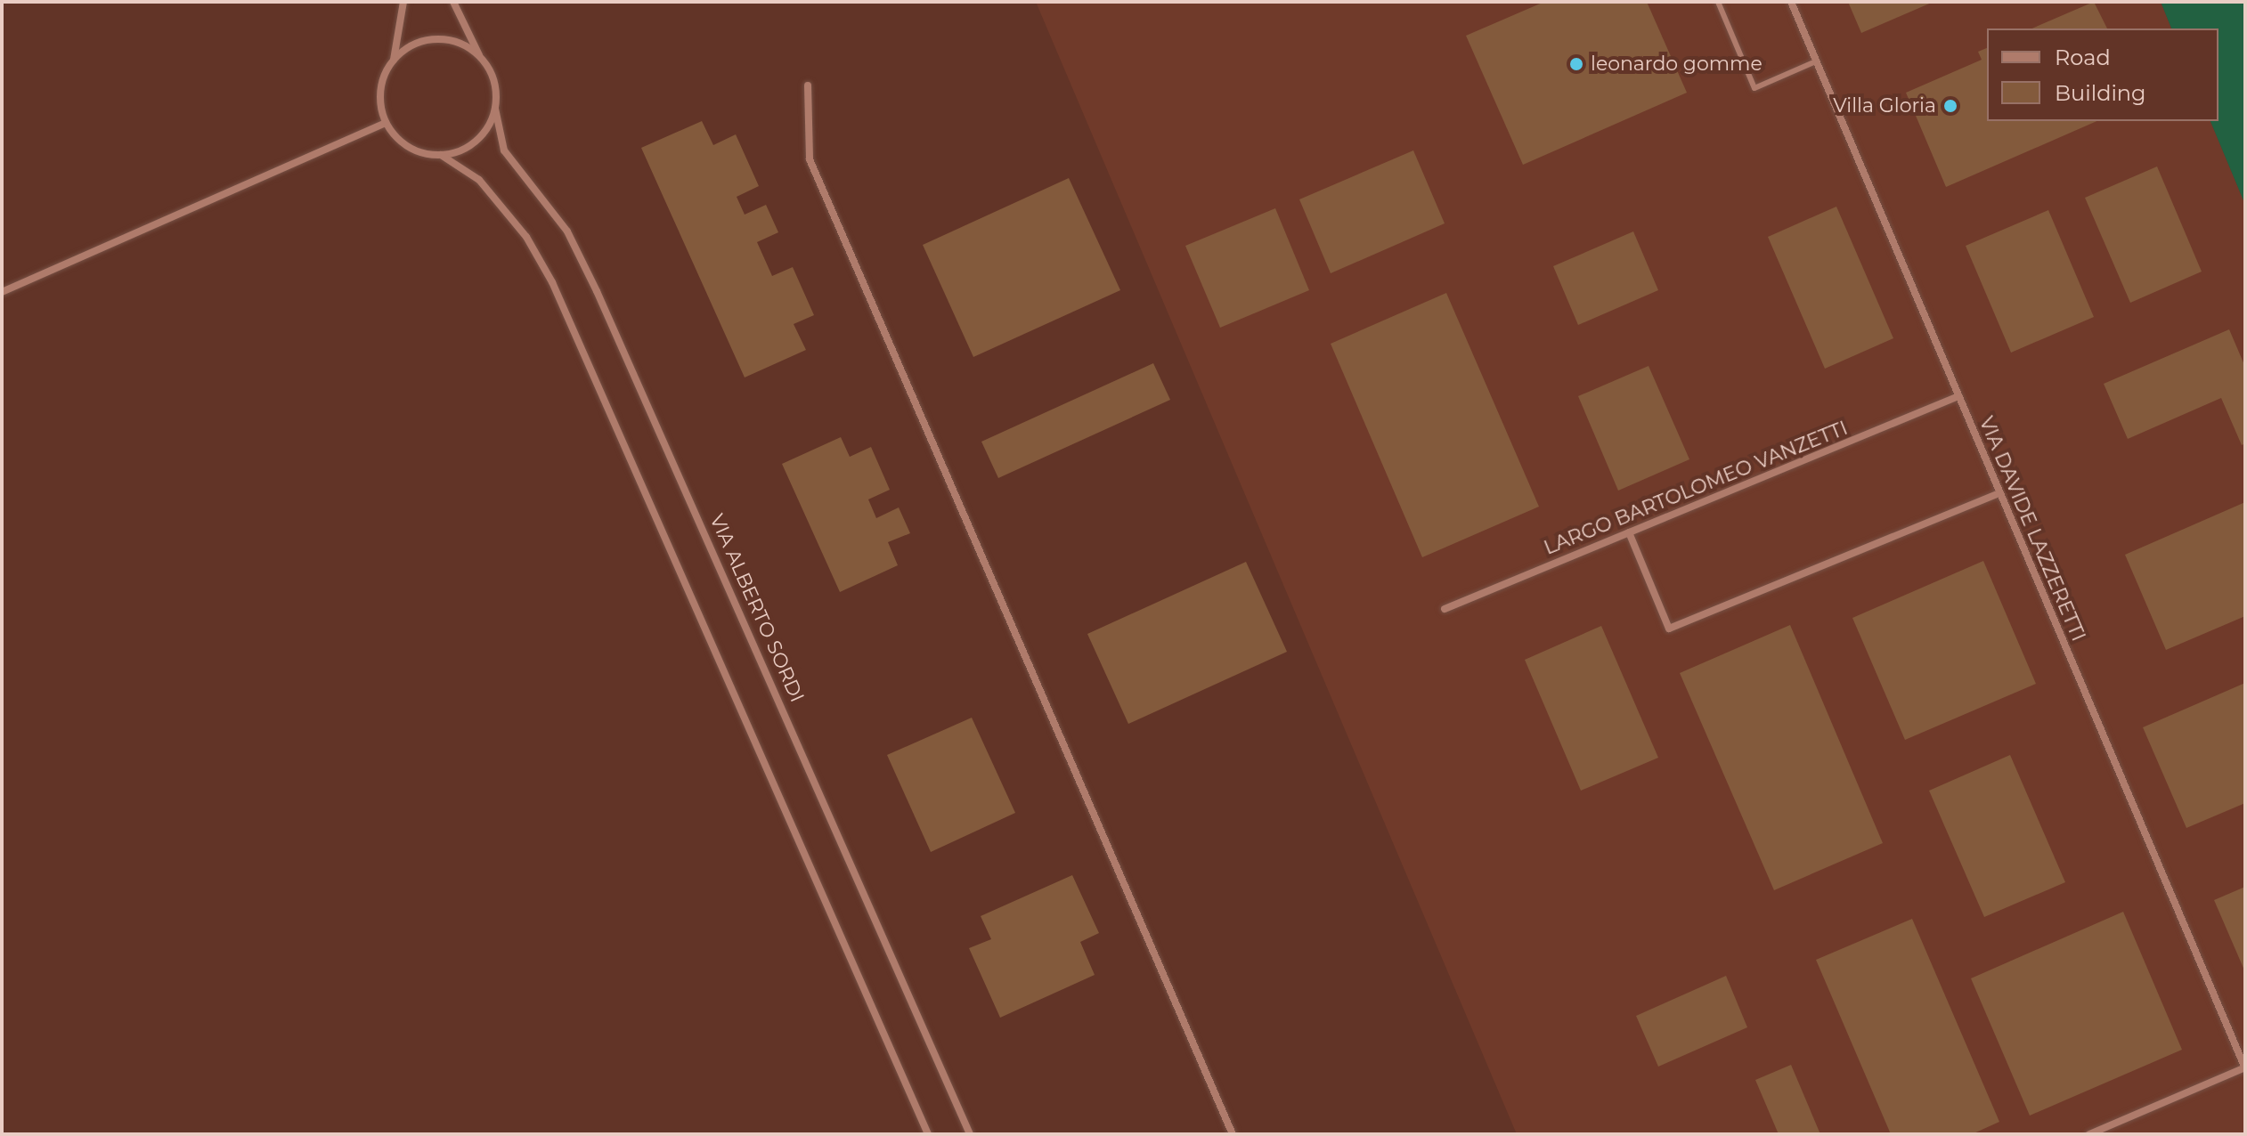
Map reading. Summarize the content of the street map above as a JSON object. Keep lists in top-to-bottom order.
{
  "streets": {
    "street": ["LARGO BARTOLOMEO VANZETTI", "VIA DAVIDE LAZZERETTI", "VIA ALBERTO SORDI"]
  },
  "crossings": [
    ["LARGO BARTOLOMEO VANZETTI", "VIA DAVIDE LAZZERETTI"]
  ],
  "places": ["leonardo gomme", "Villa Gloria"],
  "legend": ["Road", "Building"]
}
